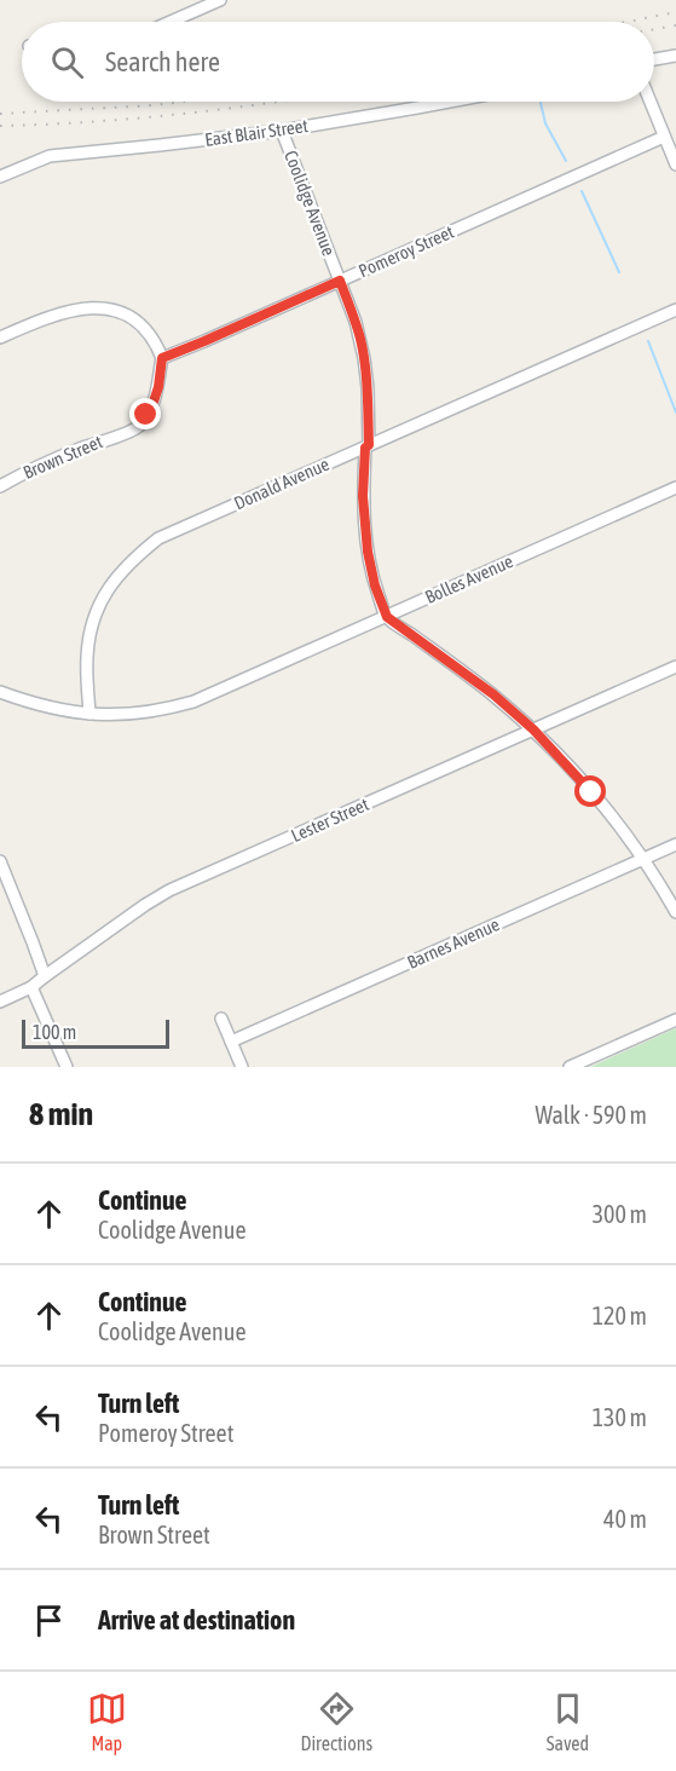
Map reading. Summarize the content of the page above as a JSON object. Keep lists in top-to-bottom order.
{
  "streets": {
    "street": [
      "East Blair Street",
      "Coolidge Avenue",
      "Pomeroy Street",
      "Brown Street",
      "Donald Avenue",
      "Bolles Avenue",
      "Lester Street",
      "Barnes Avenue"
    ]
  },
  "crossings": [
    ["East Blair Street", "Coolidge Avenue"],
    ["Coolidge Avenue", "Pomeroy Street"],
    ["Coolidge Avenue", "Donald Avenue"],
    ["Coolidge Avenue", "Bolles Avenue"],
    ["Pomeroy Street", "Brown Street"],
    ["Donald Avenue", "Bolles Avenue"]
  ],
  "scale_bar": "100 m",
  "page": {
    "search": "Search here",
    "scale": "100 m",
    "heading": ["8 min", "Walk · 590 m"],
    "list": [
      ["Continue", "Coolidge Avenue", "300 m"],
      ["Continue", "Coolidge Avenue", "120 m"],
      ["Turn left", "Pomeroy Street", "130 m"],
      ["Turn left", "Brown Street", "40 m"],
      "Arrive at destination"
    ],
    "nav": ["Map", "Directions", "Saved"]
  }
}
